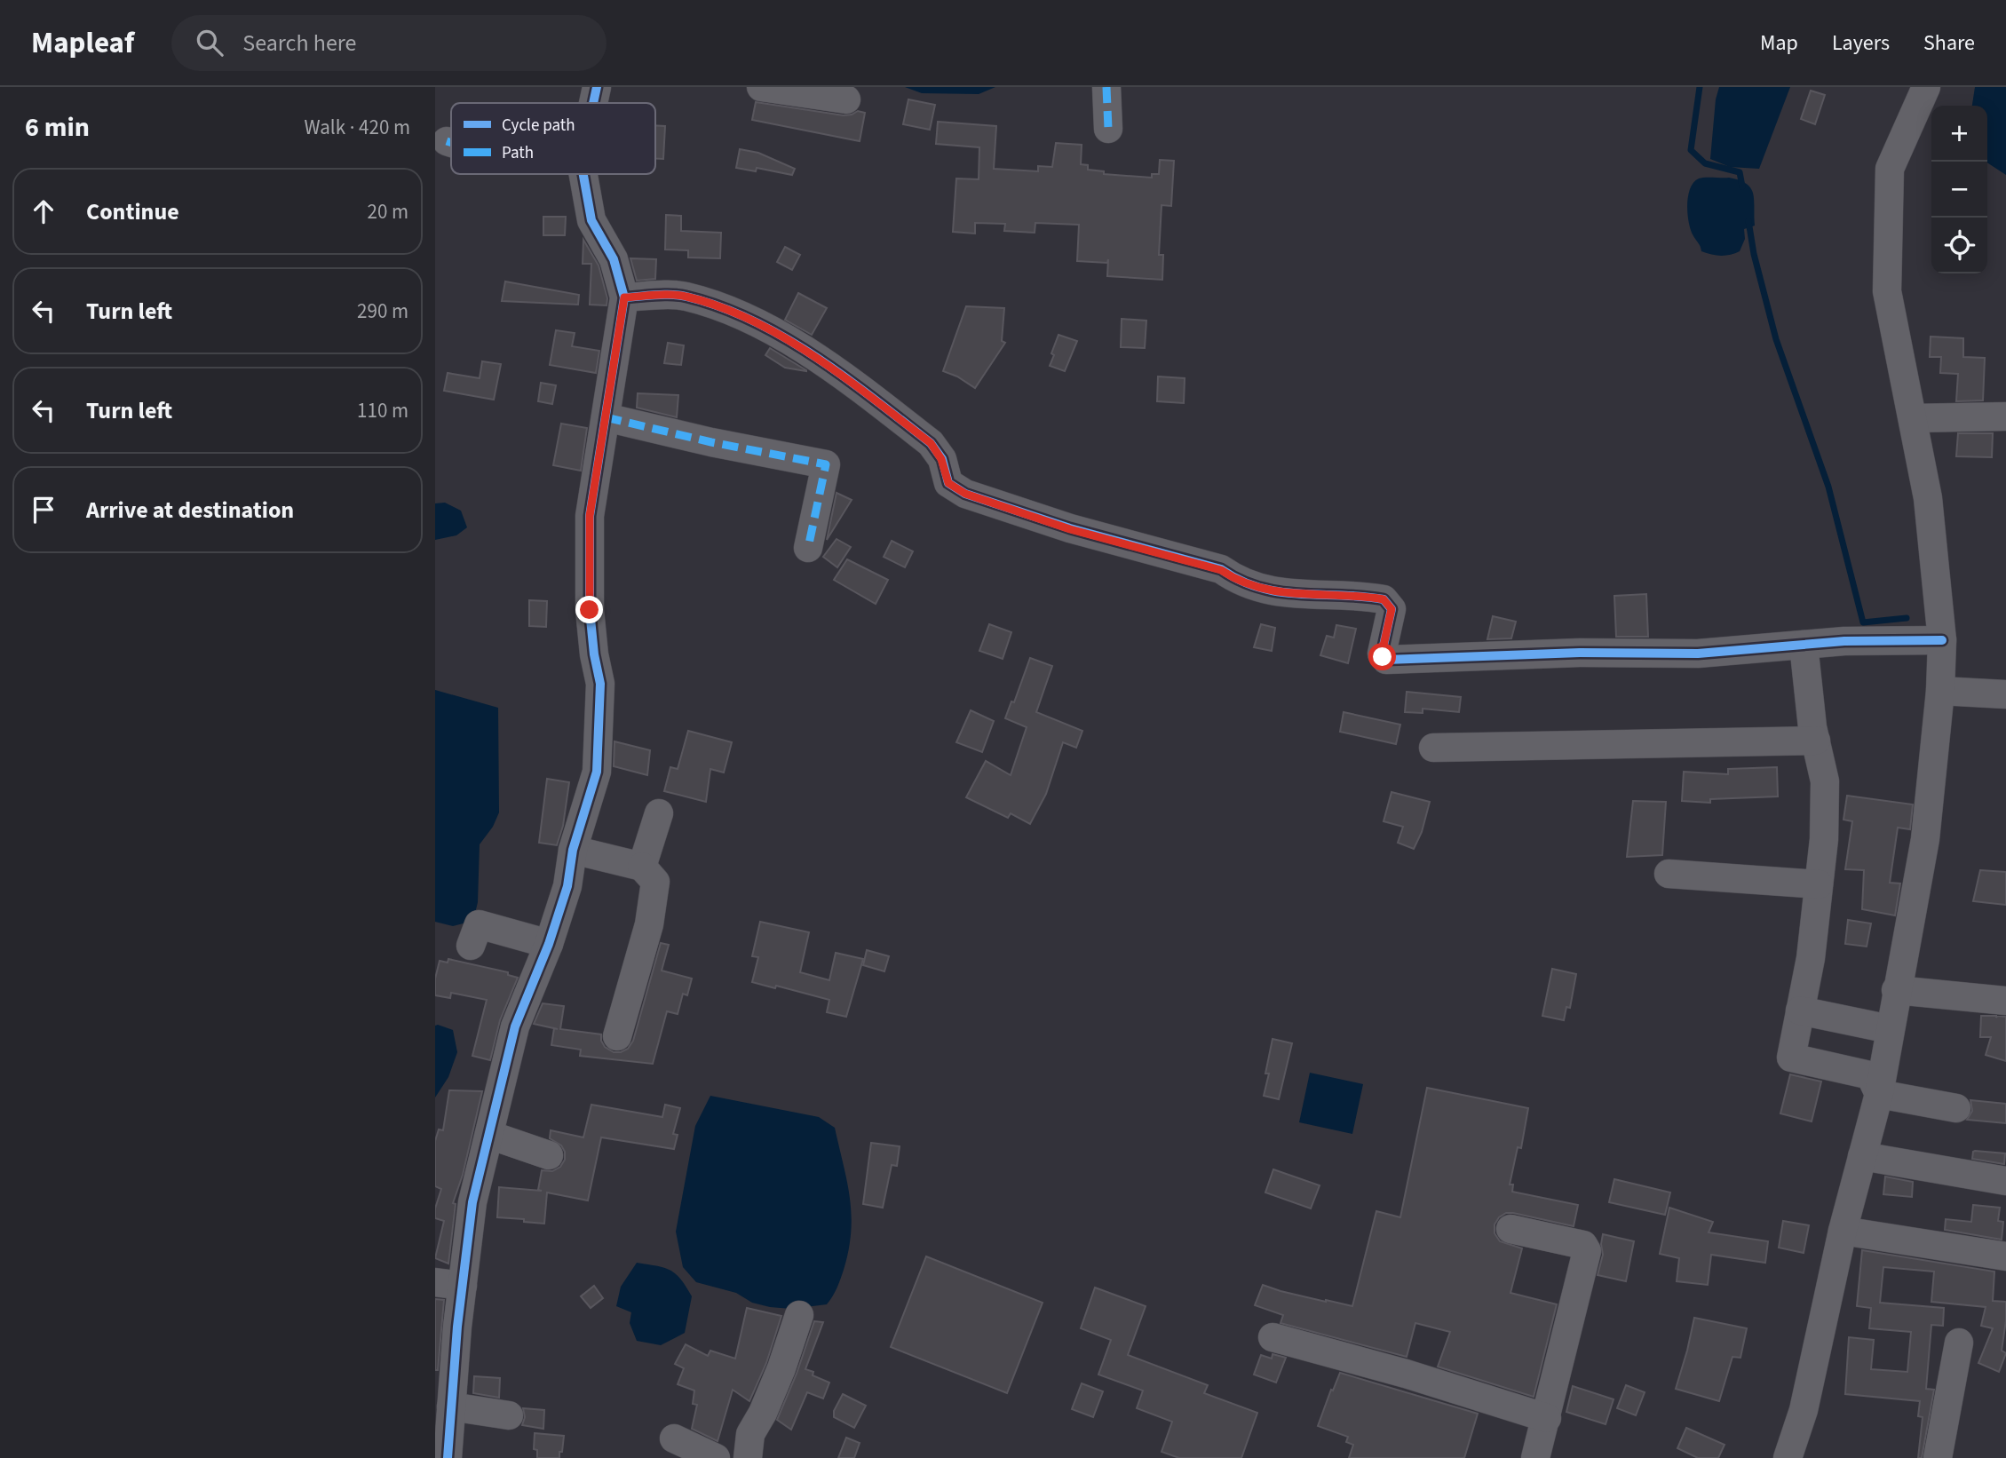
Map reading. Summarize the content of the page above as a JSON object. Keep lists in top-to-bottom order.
{
  "legend": ["Cycle path", "Path"],
  "page": {
    "header": "Mapleaf",
    "search": "Search here",
    "nav": ["Map", "Layers", "Share"],
    "heading": ["6 min", "Walk · 420 m"],
    "map_buttons": ["+", "−"],
    "list": [
      ["Continue", "20 m"],
      ["Turn left", "290 m"],
      ["Turn left", "110 m"],
      "Arrive at destination"
    ]
  }
}
